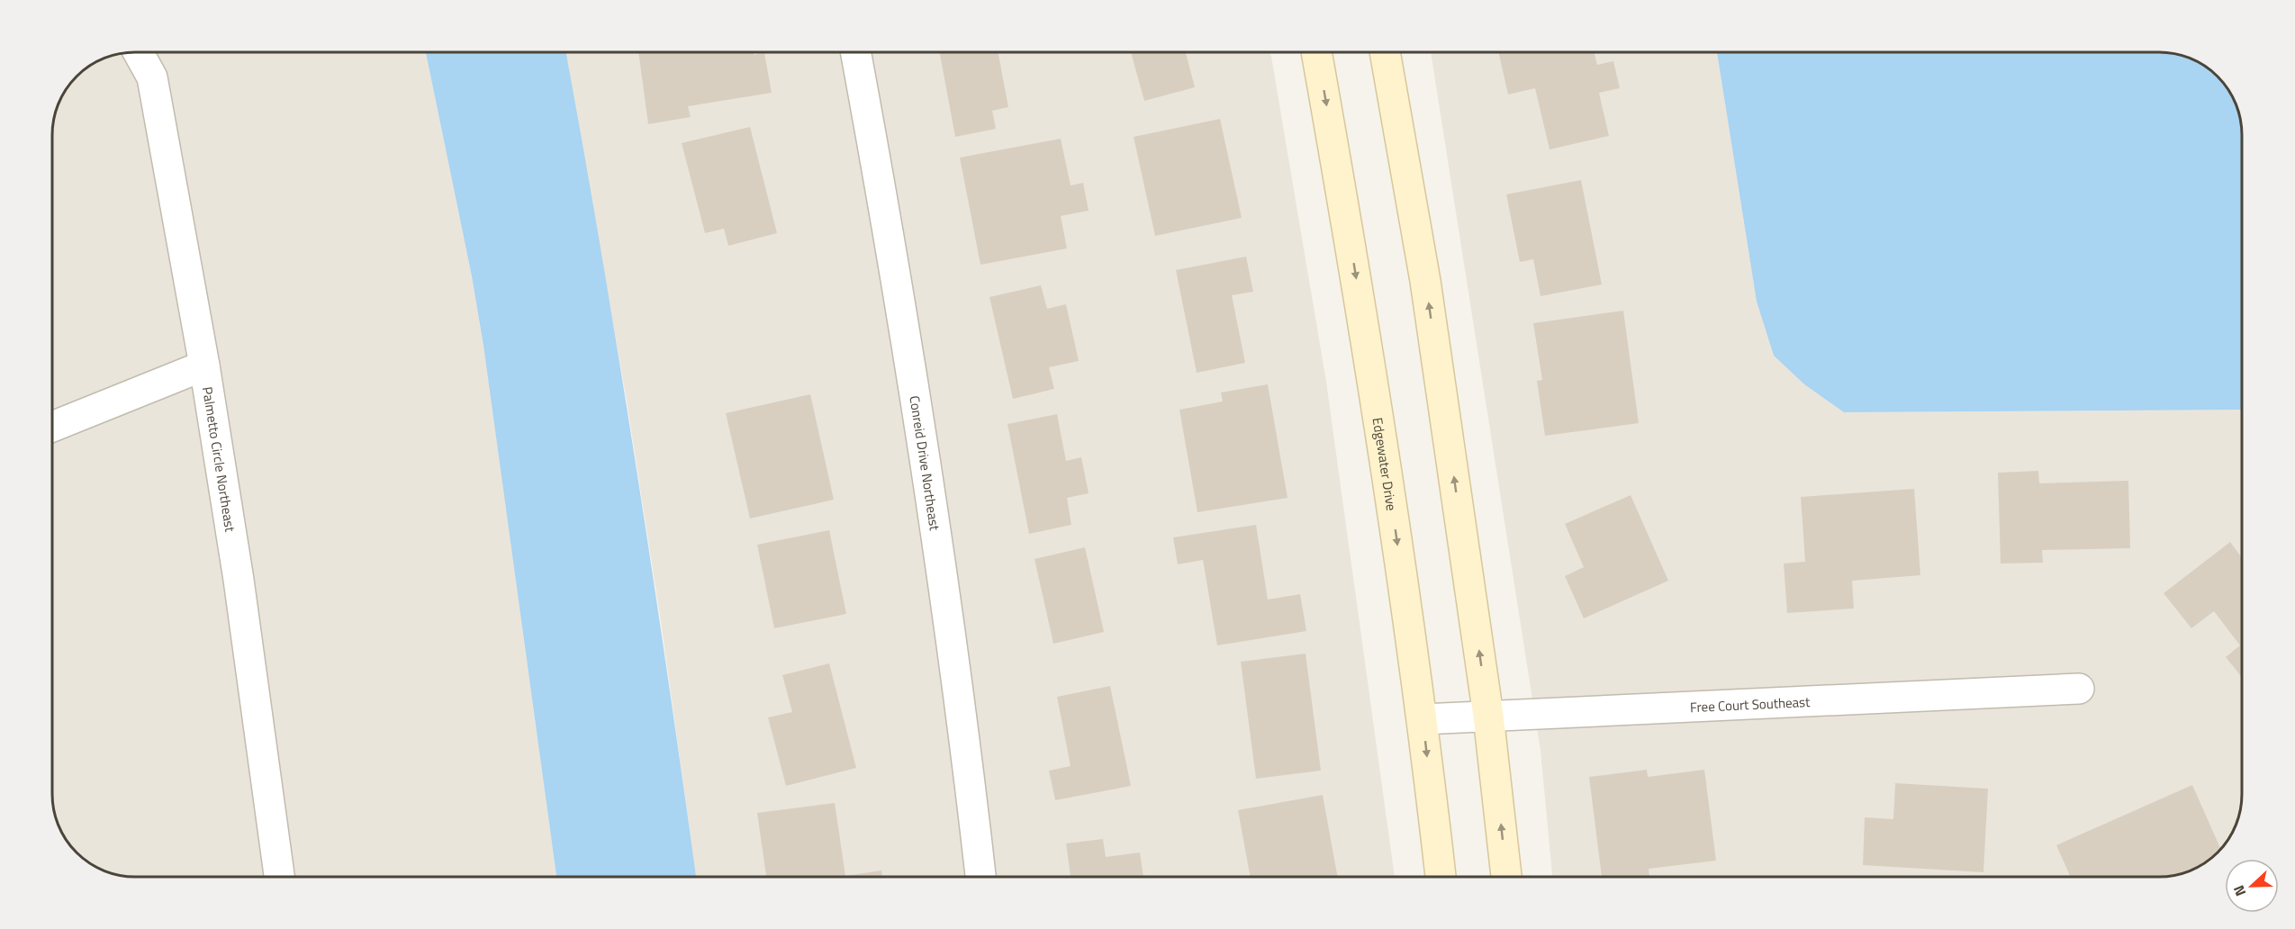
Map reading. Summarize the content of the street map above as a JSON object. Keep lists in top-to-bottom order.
{
  "streets": {
    "street": [
      "Palmetto Circle Northeast",
      "Conreid Drive Northeast",
      "Edgewater Drive",
      "Free Court Southeast"
    ]
  },
  "crossings": [
    ["Edgewater Drive", "Free Court Southeast"]
  ],
  "north": "left"
}
